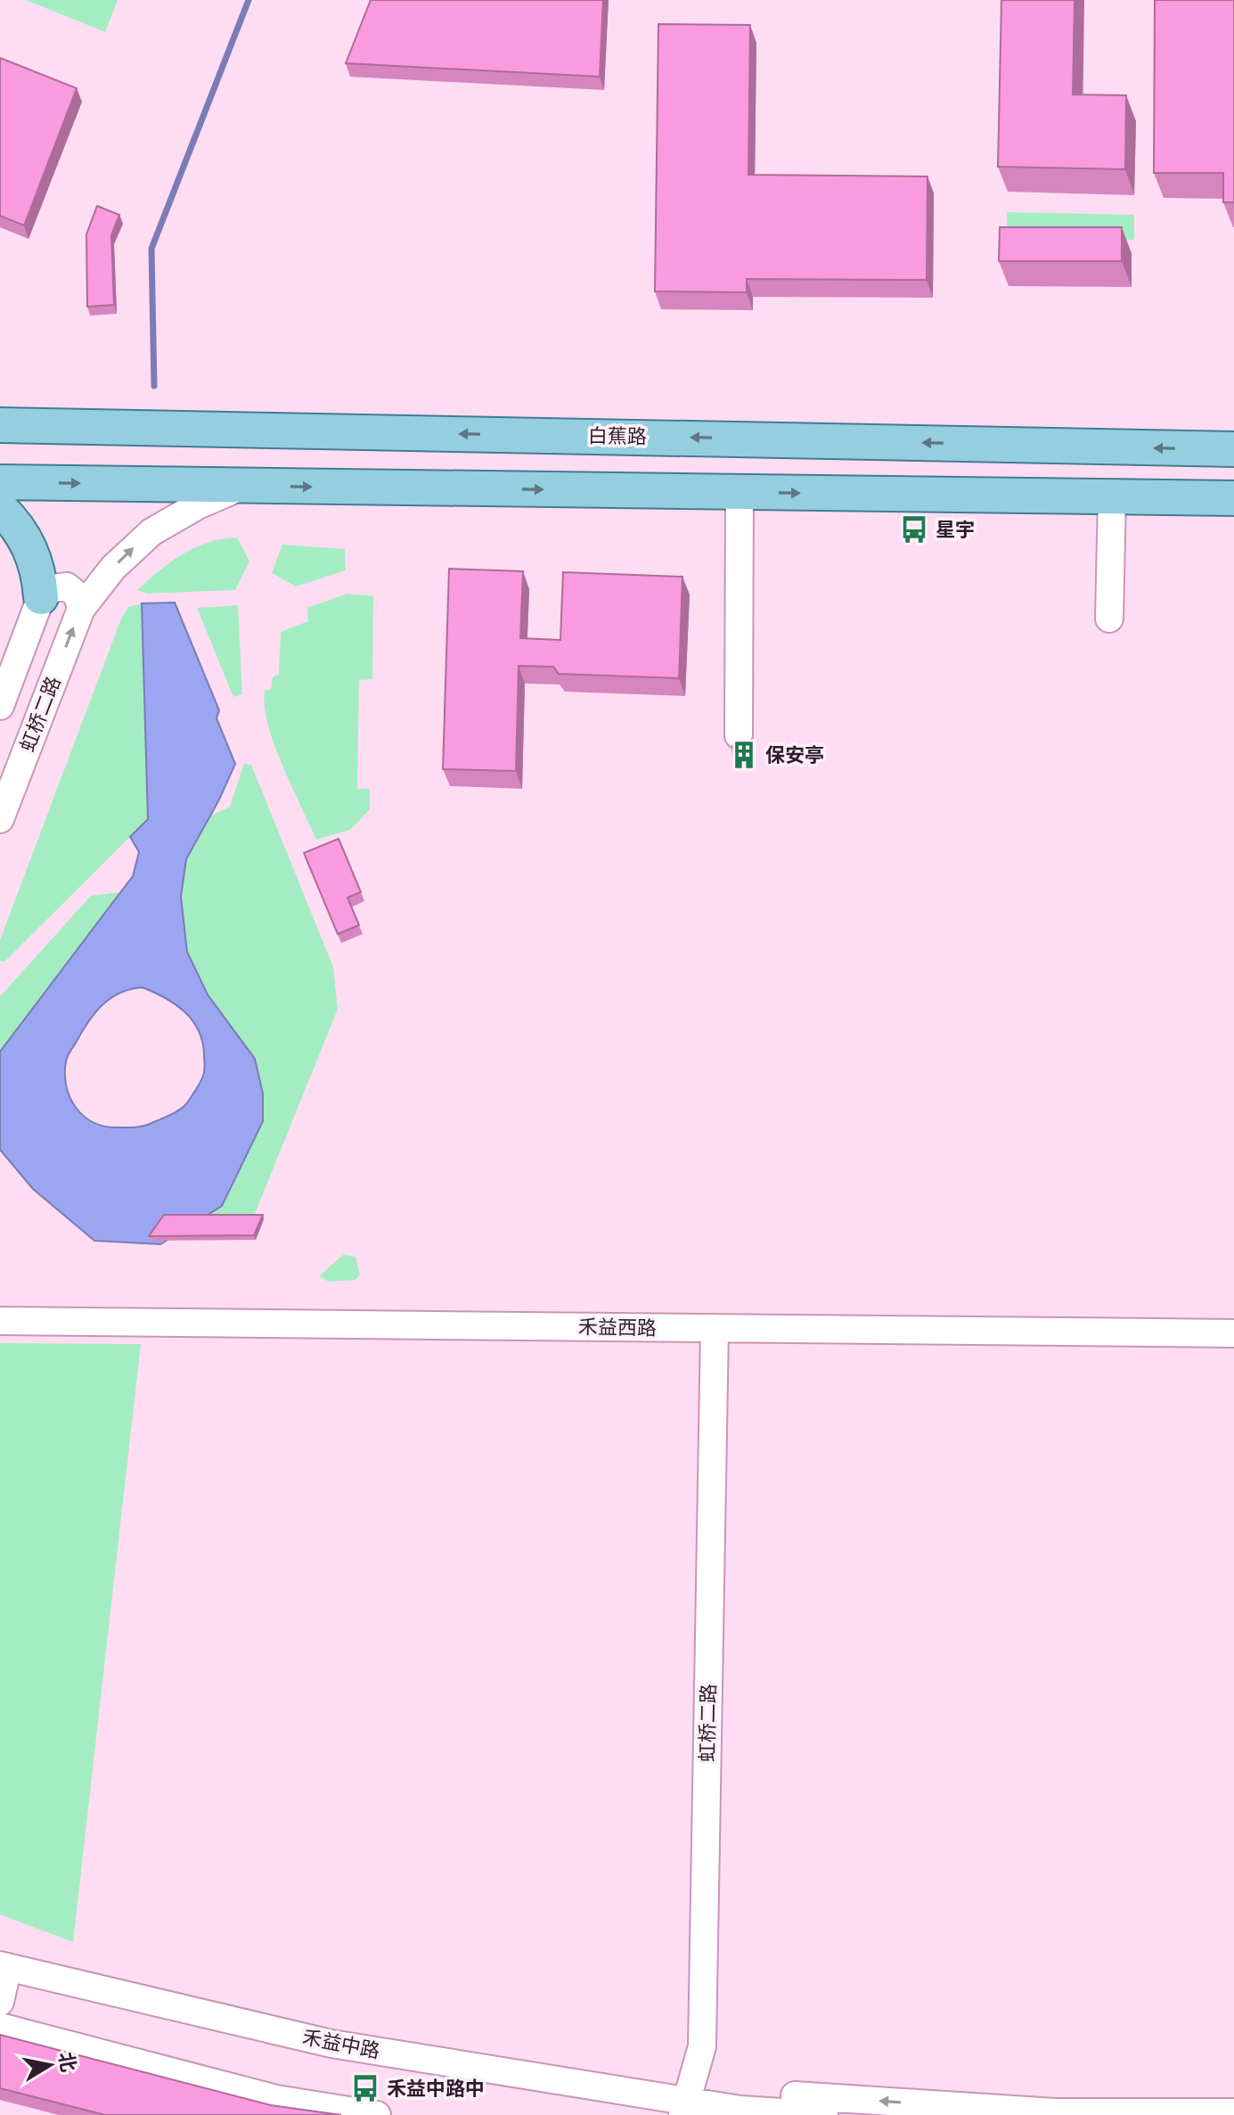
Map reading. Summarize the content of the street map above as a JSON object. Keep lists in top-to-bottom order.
{
  "streets": {
    "main road": ["白蕉路"],
    "street": ["虹桥二路", "禾益西路", "禾益中路"]
  },
  "crossings": [
    ["虹桥二路", "禾益西路"],
    ["虹桥二路", "禾益中路"]
  ],
  "one_way": ["禾益中路"],
  "places": {
    "bus stop": ["星宇", "禾益中路中"],
    "building": ["保安亭"]
  },
  "north": "right"
}
